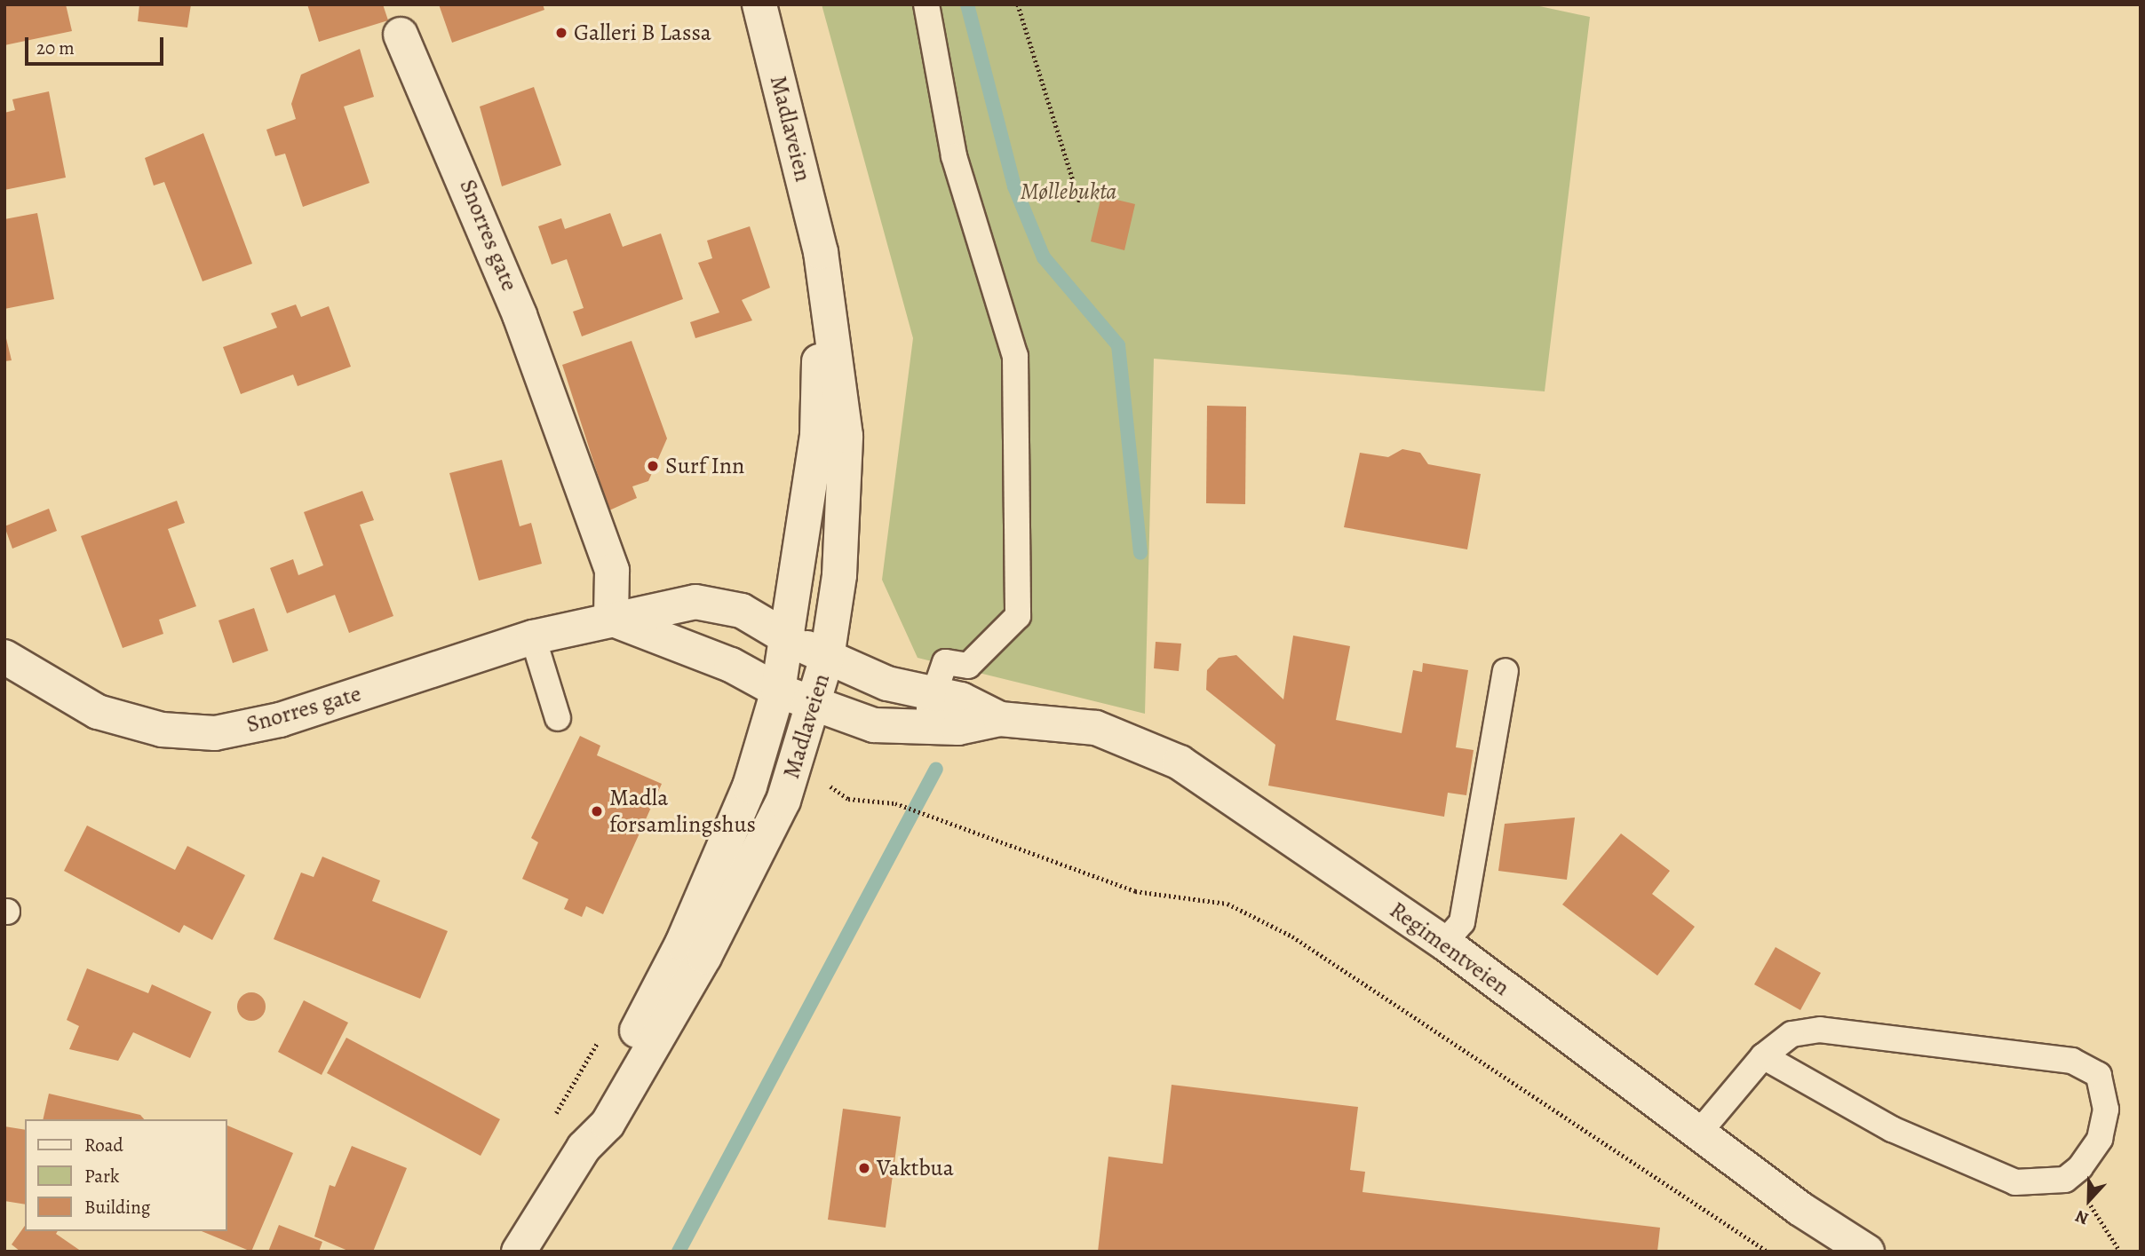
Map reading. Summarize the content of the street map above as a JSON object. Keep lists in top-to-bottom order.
{
  "streets": {
    "main road": ["Madlaveien", "Snorres gate", "Regimentveien"]
  },
  "crossings": [
    ["Madlaveien", "Snorres gate"],
    ["Madlaveien", "Regimentveien"],
    ["Snorres gate", "Regimentveien"]
  ],
  "parks": ["Møllebukta"],
  "places": [
    "Galleri B Lassa",
    "Surf Inn",
    "Madla forsamlingshus",
    "Vaktbua"
  ],
  "legend": ["Road", "Park", "Building"],
  "scale_bar": "20 m",
  "north": "bottom"
}
